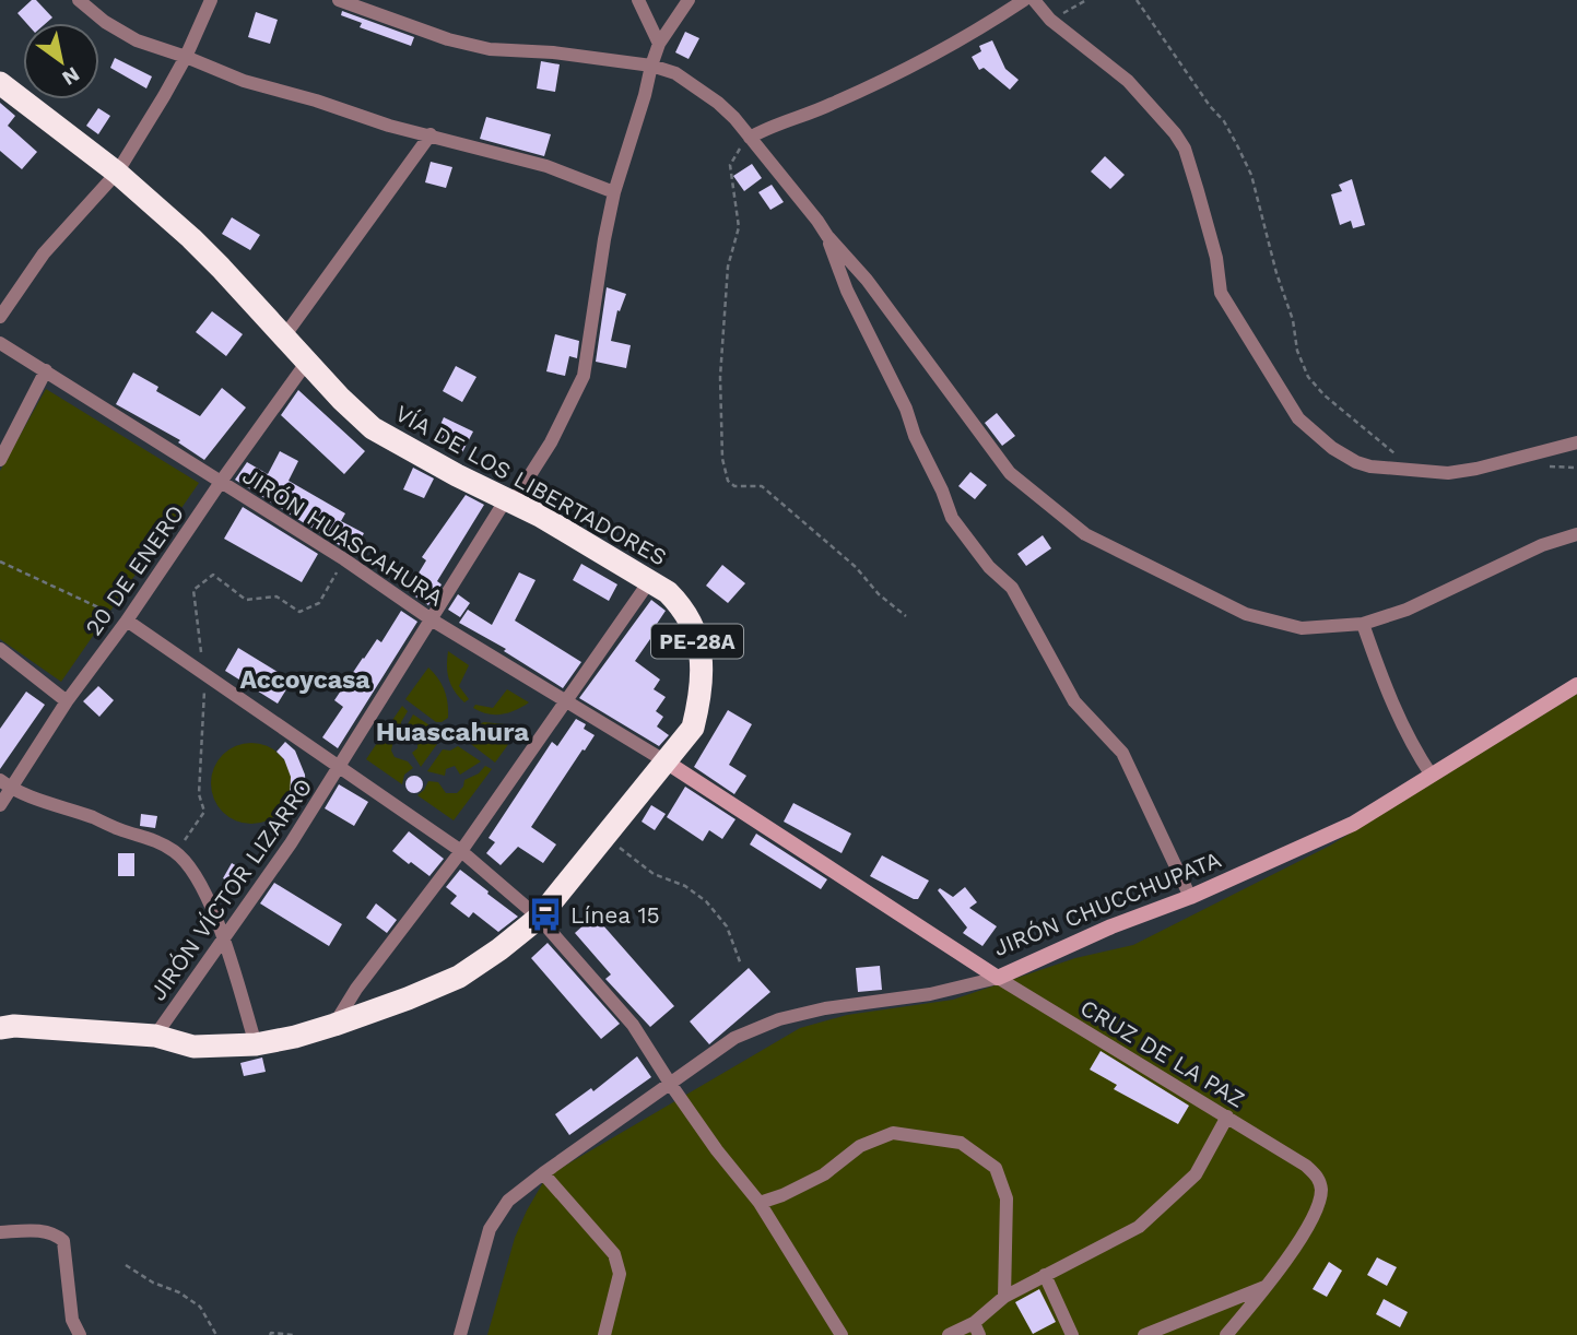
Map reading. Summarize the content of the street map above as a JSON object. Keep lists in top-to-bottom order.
{
  "streets": {
    "highway": ["VÍA DE LOS LIBERTADORES", "PE-28A"],
    "street": [
      "JIRÓN HUASCAHURA",
      "20 DE ENERO",
      "JIRÓN VÍCTOR LIZARRO",
      "JIRÓN CHUCCHUPATA",
      "CRUZ DE LA PAZ"
    ]
  },
  "crossings": [
    ["VÍA DE LOS LIBERTADORES", "JIRÓN HUASCAHURA"],
    ["VÍA DE LOS LIBERTADORES", "20 DE ENERO"],
    ["VÍA DE LOS LIBERTADORES", "JIRÓN VÍCTOR LIZARRO"],
    ["VÍA DE LOS LIBERTADORES", "JIRÓN CHUCCHUPATA"],
    ["JIRÓN HUASCAHURA", "20 DE ENERO"],
    ["JIRÓN HUASCAHURA", "JIRÓN VÍCTOR LIZARRO"],
    ["JIRÓN HUASCAHURA", "JIRÓN CHUCCHUPATA"],
    ["JIRÓN CHUCCHUPATA", "CRUZ DE LA PAZ"]
  ],
  "districts": ["Accoycasa", "Huascahura"],
  "places": {
    "bus stop": ["Línea 15"]
  },
  "north": "bottom right"
}
